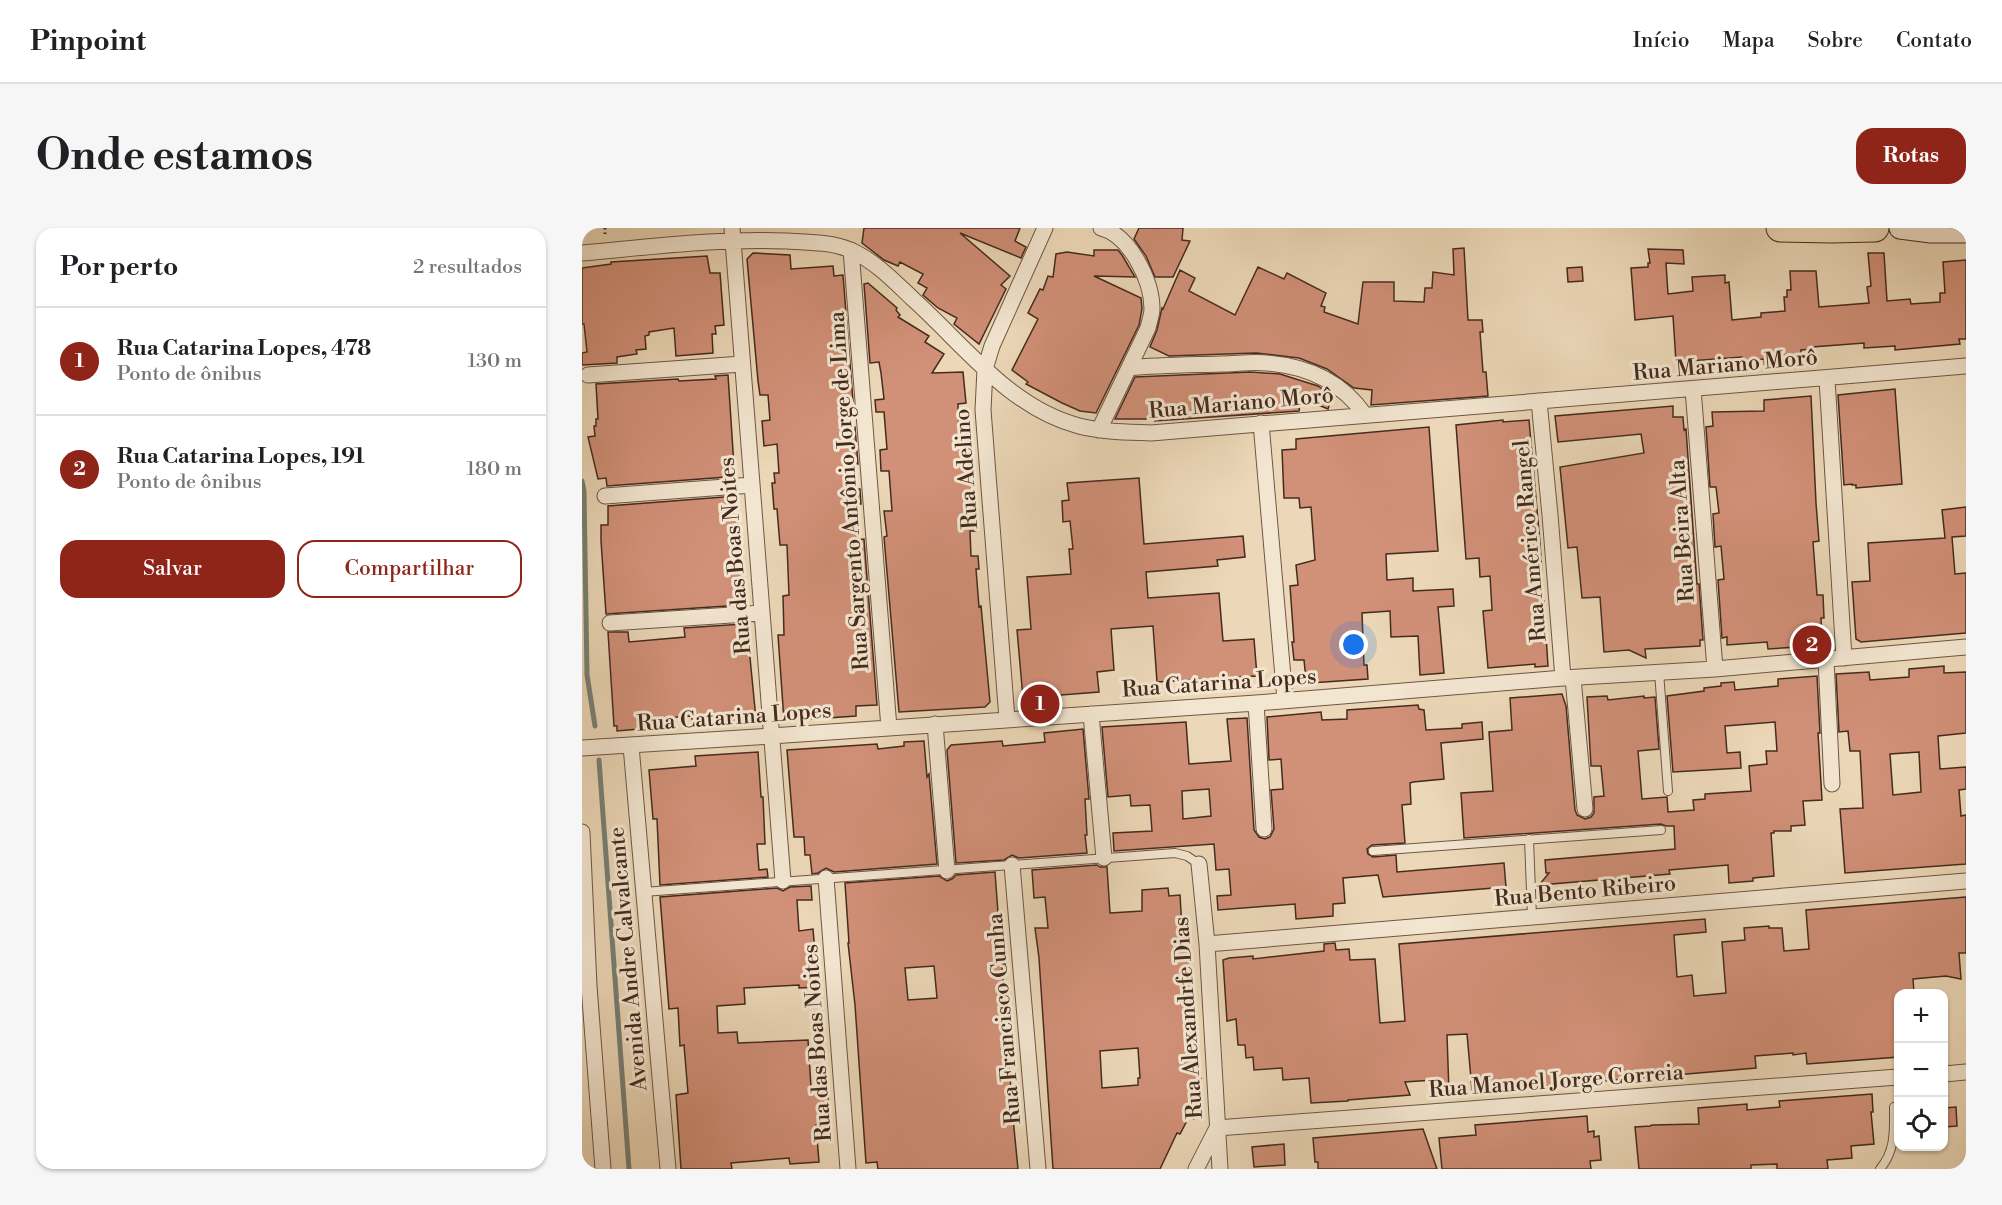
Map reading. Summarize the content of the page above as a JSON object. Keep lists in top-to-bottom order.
{
  "streets": {
    "street": [
      "Rua Mariano Morô",
      "Rua Adelino",
      "Rua Sargento Antônio Jorge de Lima",
      "Rua Beira Alta",
      "Rua Américo Rangel",
      "Rua das Boas Noites",
      "Rua Catarina Lopes",
      "Rua Bento Ribeiro",
      "Avenida Andre Calvalcante",
      "Rua Alexandrfe Dias",
      "Rua Francisco Cunha",
      "Rua Manoel Jorge Correia"
    ]
  },
  "crossings": [
    ["Rua Mariano Morô", "Rua Adelino"],
    ["Rua Mariano Morô", "Rua Sargento Antônio Jorge de Lima"],
    ["Rua Mariano Morô", "Rua Beira Alta"],
    ["Rua Mariano Morô", "Rua Américo Rangel"],
    ["Rua Mariano Morô", "Rua das Boas Noites"],
    ["Rua Adelino", "Rua Catarina Lopes"],
    ["Rua Sargento Antônio Jorge de Lima", "Rua Catarina Lopes"],
    ["Rua Beira Alta", "Rua Catarina Lopes"],
    ["Rua Américo Rangel", "Rua Catarina Lopes"],
    ["Rua das Boas Noites", "Rua Catarina Lopes"],
    ["Rua Catarina Lopes", "Avenida Andre Calvalcante"],
    ["Rua Bento Ribeiro", "Rua Alexandrfe Dias"],
    ["Rua Alexandrfe Dias", "Rua Manoel Jorge Correia"]
  ],
  "page": {
    "header": "Pinpoint",
    "nav": [
      "Início",
      "Mapa",
      "Sobre",
      "Contato"
    ],
    "buttons": [
      "Rotas",
      ["Salvar", "Compartilhar"]
    ],
    "title": "Onde estamos",
    "heading": ["Por perto", "2 resultados"],
    "list": [
      {
        "mark": "1",
        "name": "Rua Catarina Lopes, 478",
        "note": "Ponto de ônibus",
        "value": "130 m"
      },
      {
        "mark": "2",
        "name": "Rua Catarina Lopes, 191",
        "note": "Ponto de ônibus",
        "value": "180 m"
      }
    ],
    "pins": ["2", "1"],
    "map_buttons": ["+", "−"]
  }
}
